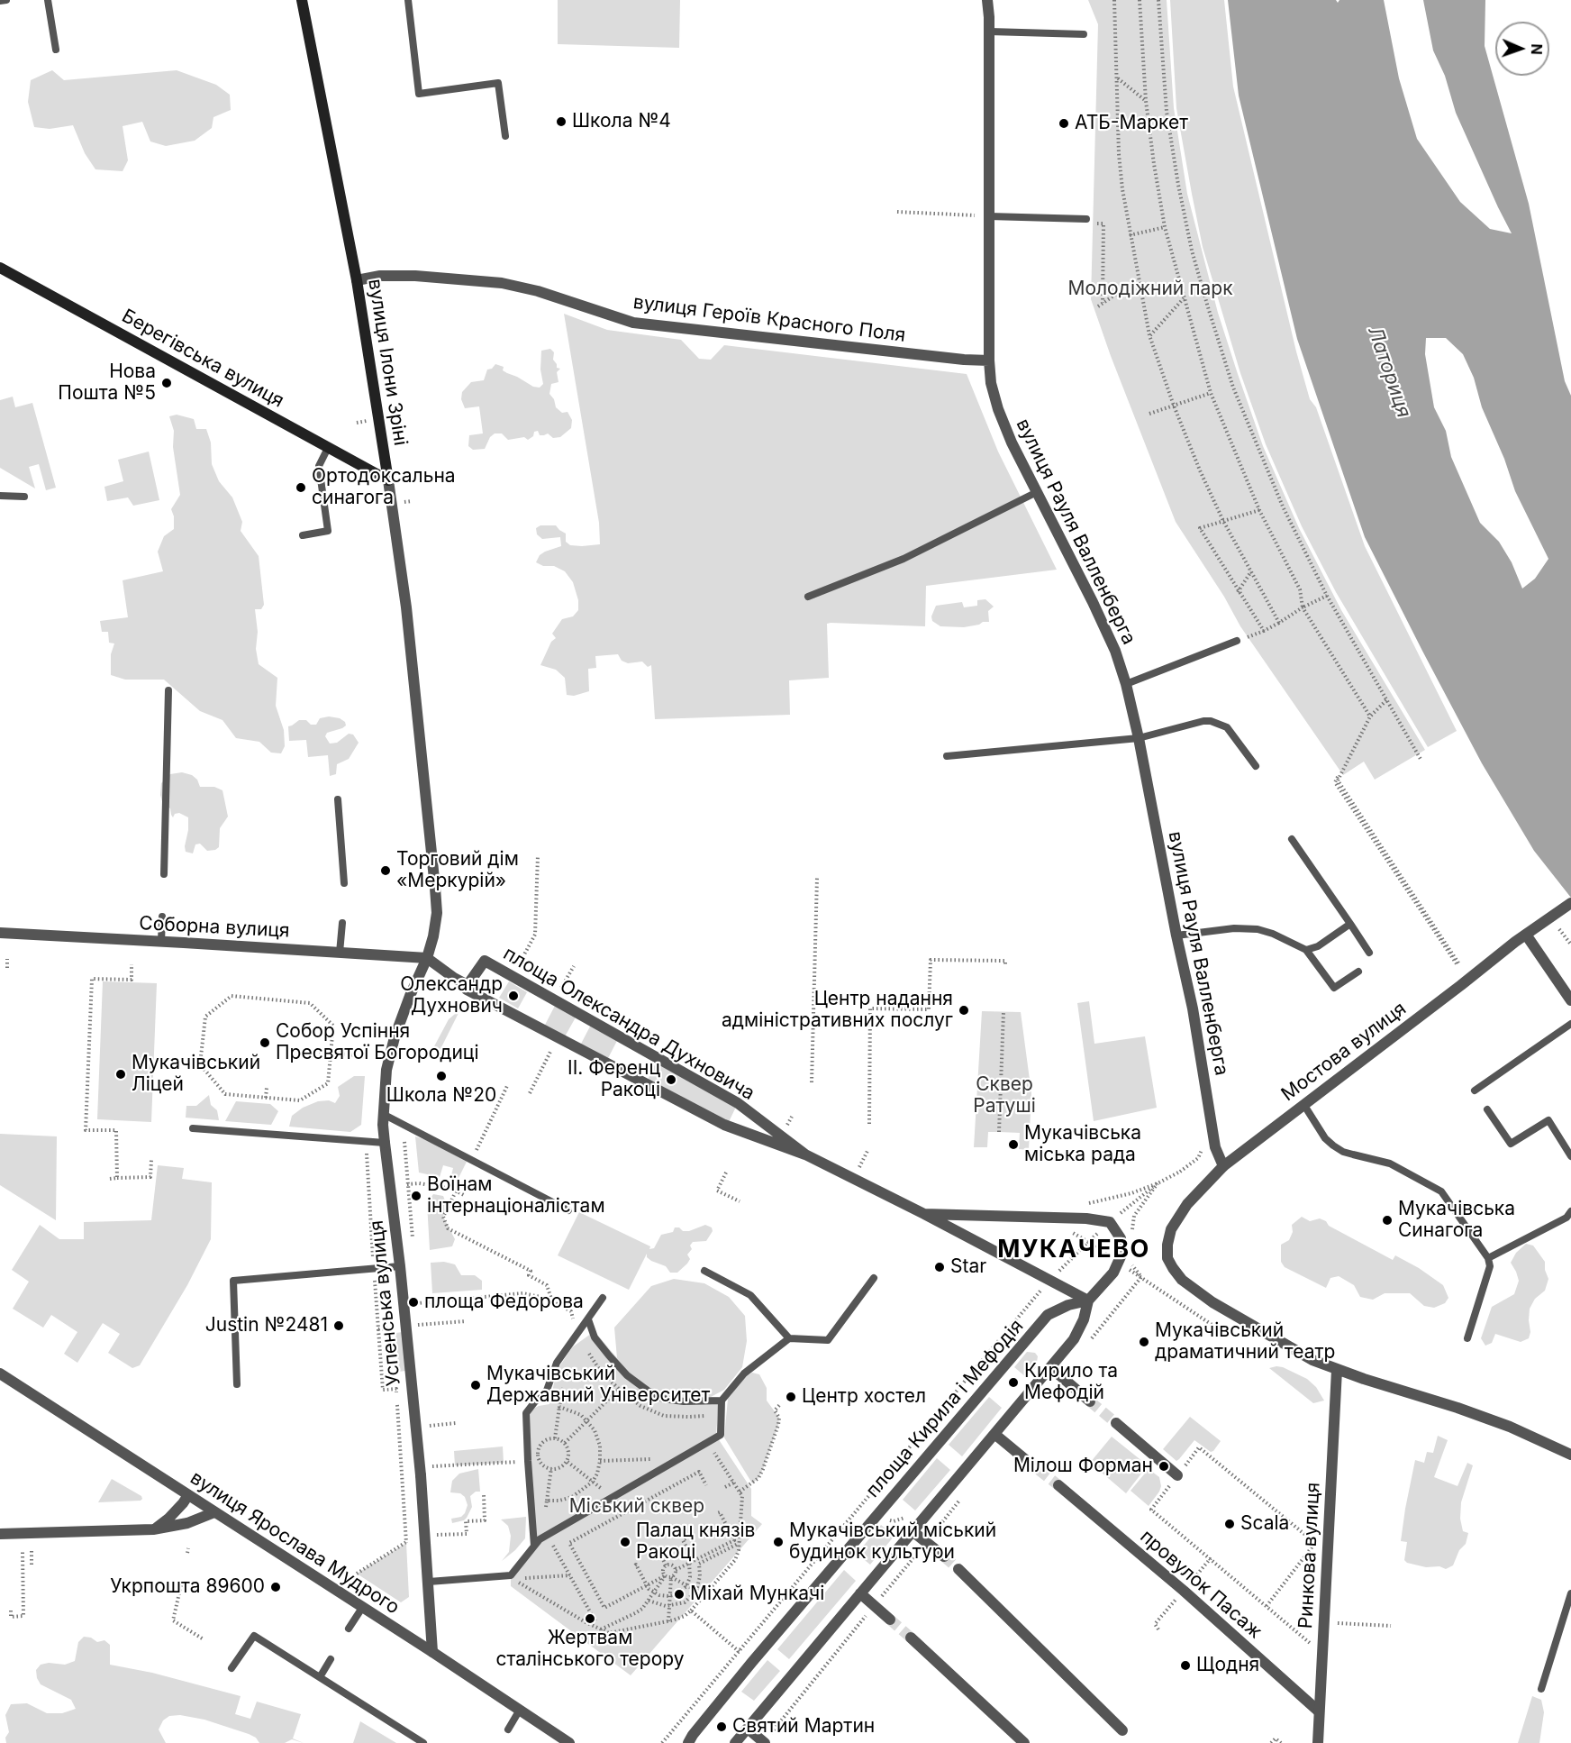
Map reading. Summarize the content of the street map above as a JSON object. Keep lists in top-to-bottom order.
{
  "streets": {
    "main road": ["Берегівська вулиця", "вулиця Ілони Зріні"],
    "street": [
      "вулиця Героїв Красного Поля",
      "вулиця Рауля Валленберга",
      "Соборна вулиця",
      "площа Олександра Духновича",
      "Мостова вулиця",
      "Успенська вулиця",
      "площа Кирила і Мефодія",
      "вулиця Ярослава Мудрого",
      "Ринкова вулиця",
      "провулок Пасаж"
    ]
  },
  "crossings": [
    ["вулиця Героїв Красного Поля", "вулиця Ілони Зріні"],
    ["вулиця Героїв Красного Поля", "вулиця Рауля Валленберга"],
    ["Берегівська вулиця", "вулиця Ілони Зріні"],
    ["вулиця Ілони Зріні", "Соборна вулиця"],
    ["вулиця Ілони Зріні", "площа Олександра Духновича"],
    ["вулиця Ілони Зріні", "Успенська вулиця"],
    ["вулиця Рауля Валленберга", "Мостова вулиця"],
    ["Соборна вулиця", "площа Олександра Духновича"],
    ["Соборна вулиця", "Успенська вулиця"],
    ["площа Олександра Духновича", "Успенська вулиця"],
    ["площа Олександра Духновича", "площа Кирила і Мефодія"],
    ["Мостова вулиця", "Ринкова вулиця"],
    ["Успенська вулиця", "вулиця Ярослава Мудрого"],
    ["Ринкова вулиця", "провулок Пасаж"]
  ],
  "districts": ["МУКАЧЕВО"],
  "water": ["Латориця"],
  "parks": ["Молодіжний парк", "Сквер Ратуші", "Міський сквер"],
  "places": [
    "Школа №4",
    "АТБ-Маркет",
    "Нова Пошта №5",
    "Ортодоксальна синагога",
    "Торговий дім «Меркурій»",
    "Олександр Духнович",
    "Центр надання адміністративних послуг",
    "Собор Успіння Пресвятої Богородиці",
    "Мукачівський Ліцей",
    "Школа №20",
    "II. Ференц Ракоці",
    "Мукачівська міська рада",
    "Воїнам інтернаціоналістам",
    "Мукачівська Синагога",
    "Star",
    "площа Федорова",
    "Justin №2481",
    "Мукачівський драматичний театр",
    "Кирило та Мефодій",
    "Мукачівський Державний Університет",
    "Центр хостел",
    "Мілош Форман",
    "Scala",
    "Палац князів Ракоці",
    "Мукачівський міський будинок культури",
    "Укрпошта 89600",
    "Міхай Мункачі",
    "Жертвам сталінського терору",
    "Щодня",
    "Святий Мартин"
  ],
  "north": "right"
}
